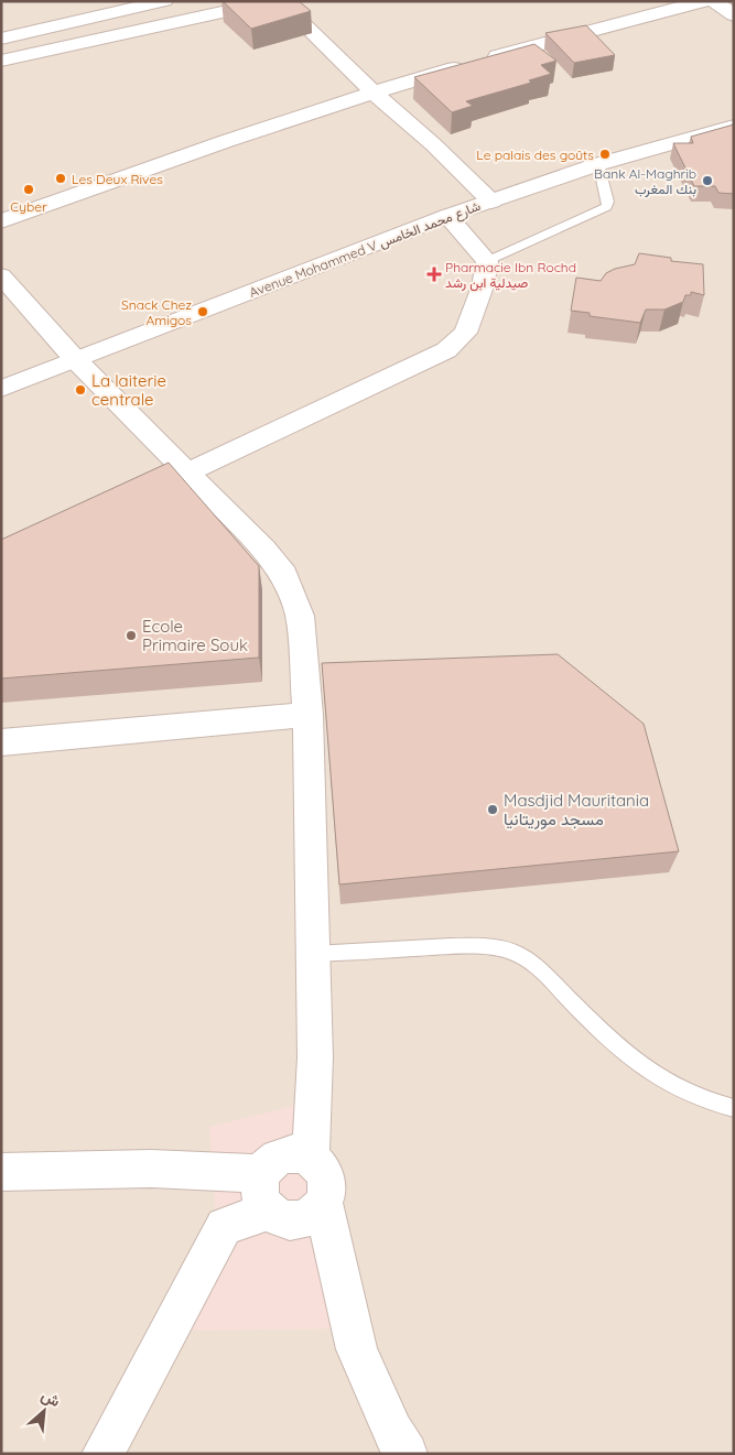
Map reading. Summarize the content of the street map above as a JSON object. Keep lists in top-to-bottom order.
{
  "streets": {
    "street": ["Avenue Mohammed V شارع محمد الخامس"]
  },
  "places": {
    "other": [
      "Le palais des goûts",
      "Les Deux Rives",
      "Bank Al-Maghrib بنك المغرب",
      "Cyber",
      "Snack Chez Amigos",
      "La laiterie centrale",
      "Ecole Primaire Souk",
      "Masdjid Mauritania مسجد موريتانيا"
    ],
    "health": ["Pharmacie Ibn Rochd صيدلية ابن رشد"]
  },
  "north": "top right"
}
